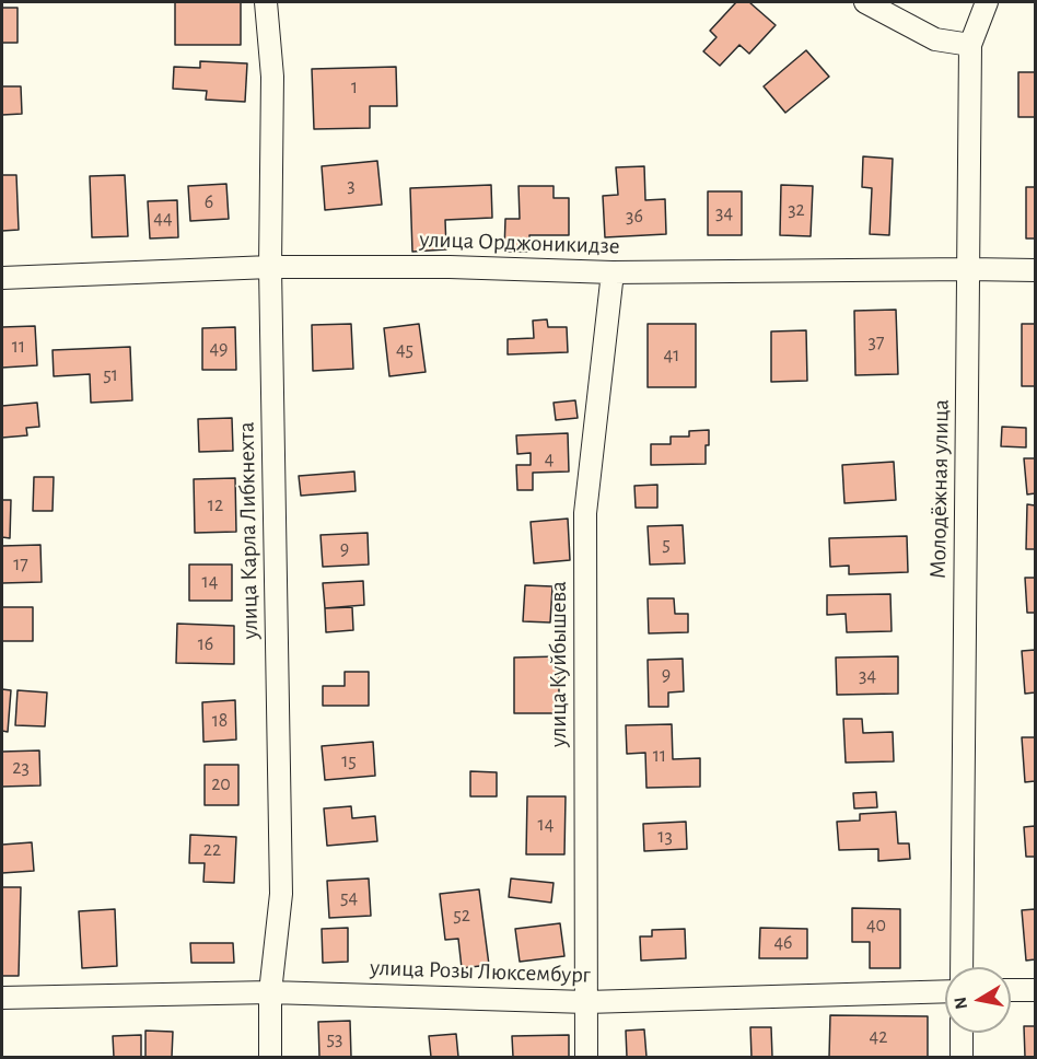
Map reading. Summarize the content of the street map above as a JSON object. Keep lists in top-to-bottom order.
{
  "streets": {
    "street": [
      "улица Орджоникидзе",
      "Молодёжная улица",
      "улица Карла Либкнехта",
      "улица Куйбышева",
      "улица Розы Люксембург"
    ]
  },
  "crossings": [
    ["улица Орджоникидзе", "Молодёжная улица"],
    ["улица Орджоникидзе", "улица Карла Либкнехта"],
    ["улица Орджоникидзе", "улица Куйбышева"],
    ["улица Карла Либкнехта", "улица Розы Люксембург"],
    ["улица Куйбышева", "улица Розы Люксембург"]
  ],
  "house_numbers": [
    "1",
    "3",
    "6",
    "32",
    "34",
    "36",
    "44",
    "37",
    "11",
    "49",
    "45",
    "41",
    "51",
    "4",
    "12",
    "5",
    "9",
    "17",
    "14",
    "16",
    "9",
    "34",
    "18",
    "11",
    "15",
    "23",
    "20",
    "14",
    "13",
    "22",
    "54",
    "52",
    "40",
    "46",
    "42",
    "53"
  ],
  "north": "left"
}
